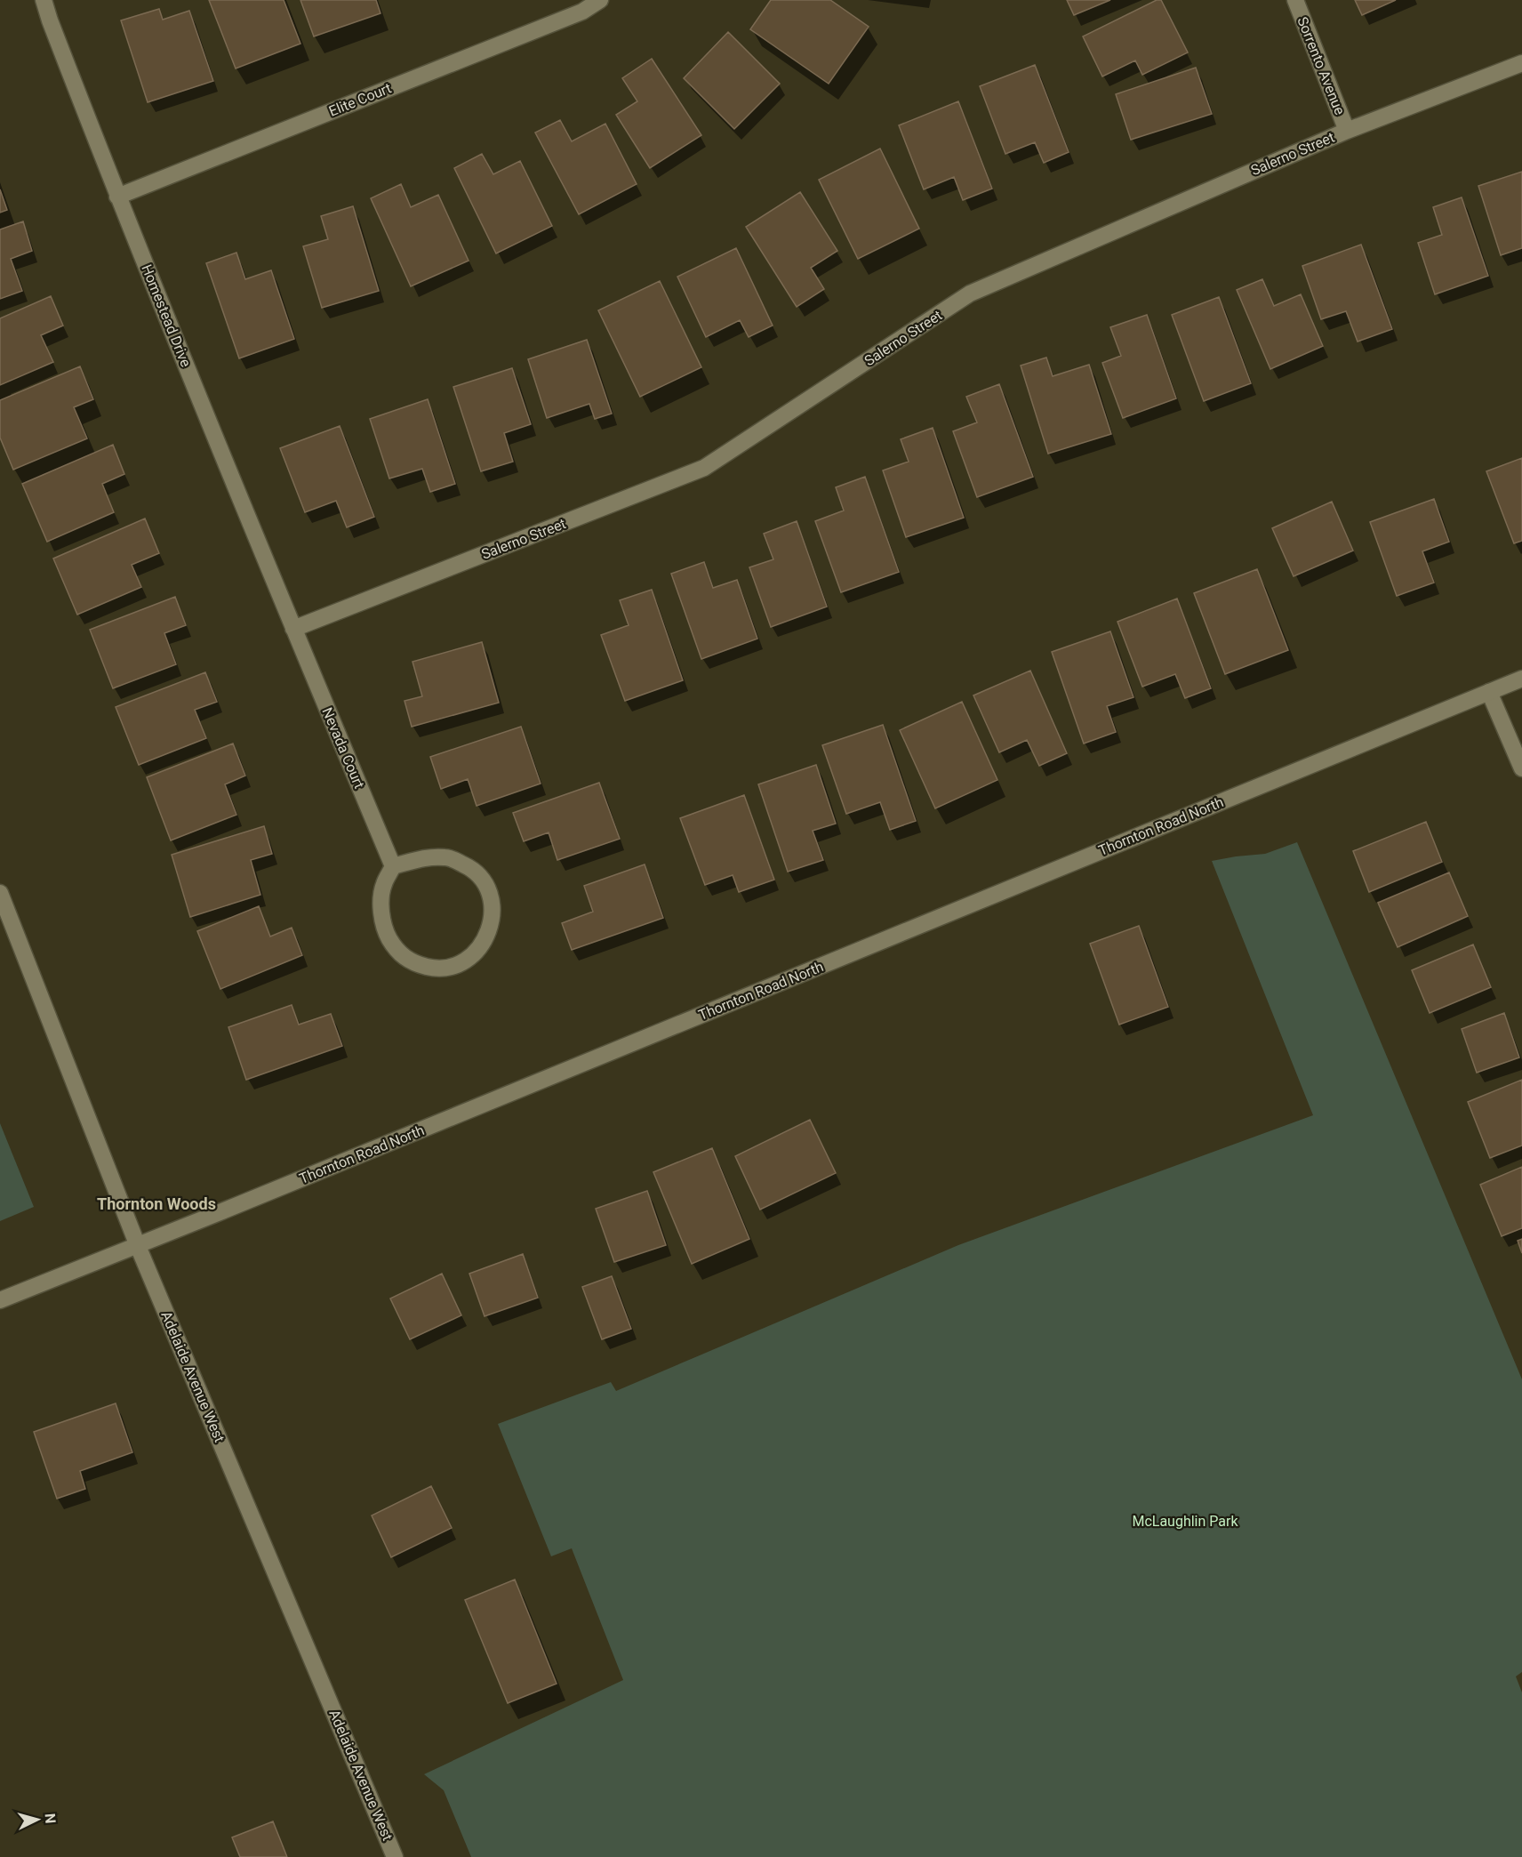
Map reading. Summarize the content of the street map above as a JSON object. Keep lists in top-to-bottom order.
{
  "streets": {
    "street": [
      "Sorrento Avenue",
      "Elite Court",
      "Salerno Street",
      "Homestead Drive",
      "Nevada Court",
      "Thornton Road North",
      "Adelaide Avenue West"
    ]
  },
  "crossings": [
    ["Sorrento Avenue", "Salerno Street"],
    ["Elite Court", "Homestead Drive"],
    ["Salerno Street", "Homestead Drive"],
    ["Salerno Street", "Nevada Court"],
    ["Homestead Drive", "Nevada Court"],
    ["Thornton Road North", "Adelaide Avenue West"]
  ],
  "districts": ["Thornton Woods"],
  "parks": ["McLaughlin Park"],
  "north": "right"
}
